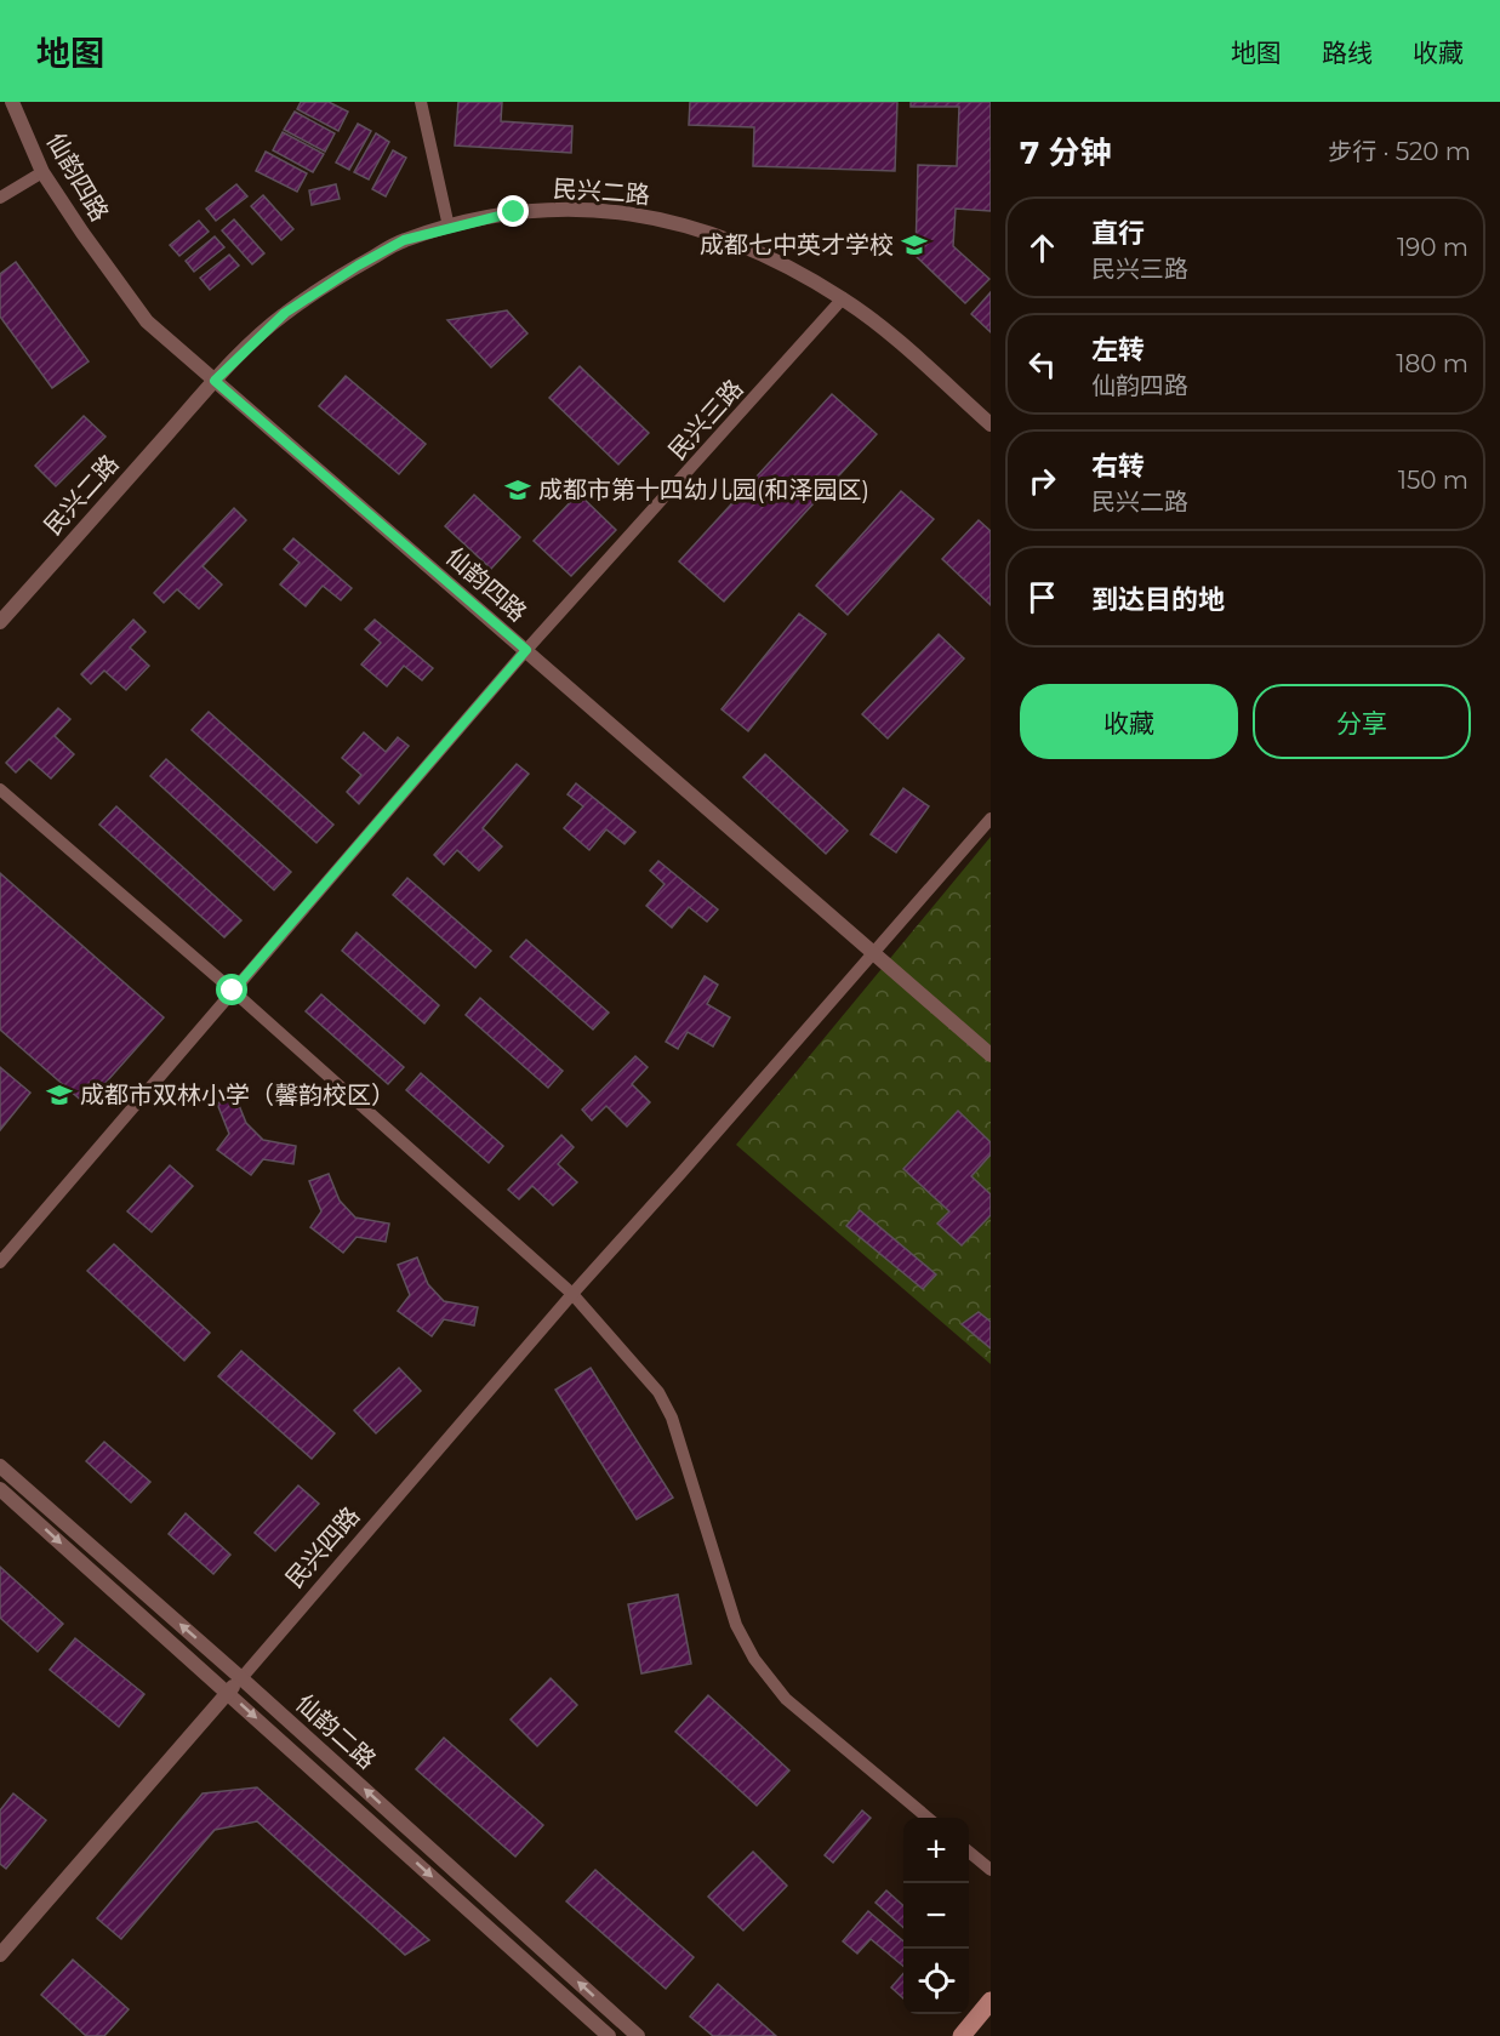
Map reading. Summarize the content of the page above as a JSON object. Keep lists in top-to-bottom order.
{
  "streets": {
    "street": [
      "仙韵四路",
      "民兴二路",
      "民兴三路",
      "民兴四路",
      "仙韵二路"
    ]
  },
  "crossings": [
    ["仙韵四路", "民兴二路"],
    ["仙韵四路", "民兴三路"],
    ["仙韵四路", "民兴四路"],
    ["民兴二路", "民兴三路"],
    ["民兴四路", "仙韵二路"]
  ],
  "places": {
    "school or university": ["成都七中英才学校", "成都市第十四幼儿园(和泽园区)", "成都市双林小学（馨韵校区）"]
  },
  "page": {
    "header": "地图",
    "nav": ["地图", "路线", "收藏"],
    "heading": ["7 分钟", "步行 · 520 m"],
    "list": [
      ["直行", "民兴三路", "190 m"],
      ["左转", "仙韵四路", "180 m"],
      ["右转", "民兴二路", "150 m"],
      "到达目的地"
    ],
    "buttons": ["收藏", "分享"],
    "map_buttons": ["+", "−"]
  }
}
